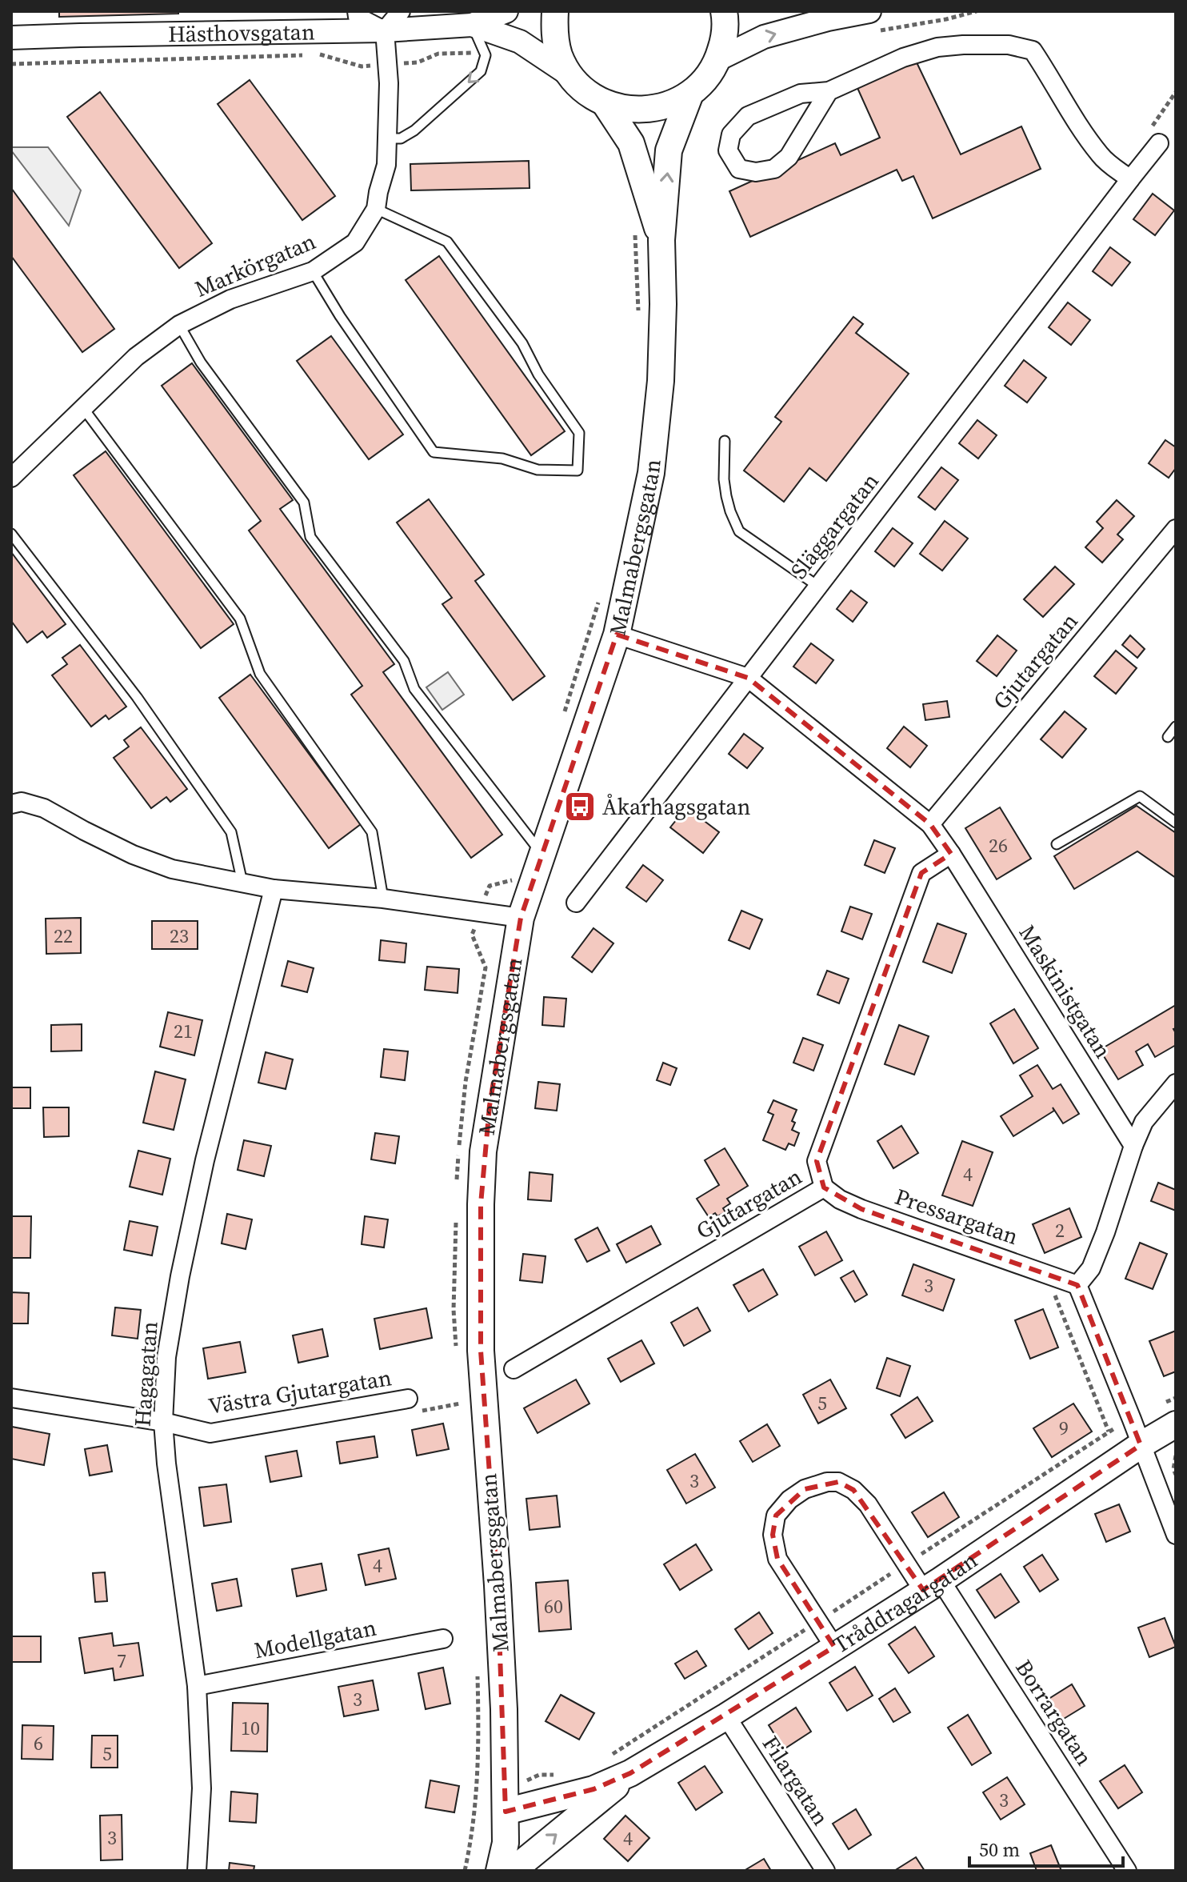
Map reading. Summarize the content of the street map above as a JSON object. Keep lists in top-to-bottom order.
{
  "streets": {
    "main road": ["Malmabergsgatan", "Tråddragargatan"],
    "street": [
      "Hästhovsgatan",
      "Markörgatan",
      "Släggargatan",
      "Gjutargatan",
      "Maskinistgatan",
      "Pressargatan",
      "Hagagatan",
      "Västra Gjutargatan",
      "Modellgatan",
      "Borrargatan",
      "Filargatan"
    ]
  },
  "crossings": [
    ["Hästhovsgatan", "Markörgatan"],
    ["Släggargatan", "Maskinistgatan"],
    ["Malmabergsgatan", "Maskinistgatan"],
    ["Malmabergsgatan", "Tråddragargatan"],
    ["Gjutargatan", "Maskinistgatan"],
    ["Gjutargatan", "Pressargatan"],
    ["Hagagatan", "Västra Gjutargatan"],
    ["Hagagatan", "Modellgatan"],
    ["Tråddragargatan", "Borrargatan"],
    ["Tråddragargatan", "Filargatan"]
  ],
  "places": {
    "bus stop": ["Åkarhagsgatan"]
  },
  "house_numbers": [
    "26",
    "22",
    "23",
    "21",
    "4",
    "2",
    "3",
    "5",
    "9",
    "3",
    "4",
    "60",
    "7",
    "3",
    "10",
    "6",
    "5",
    "3",
    "3",
    "4"
  ],
  "scale_bar": "50 m"
}
